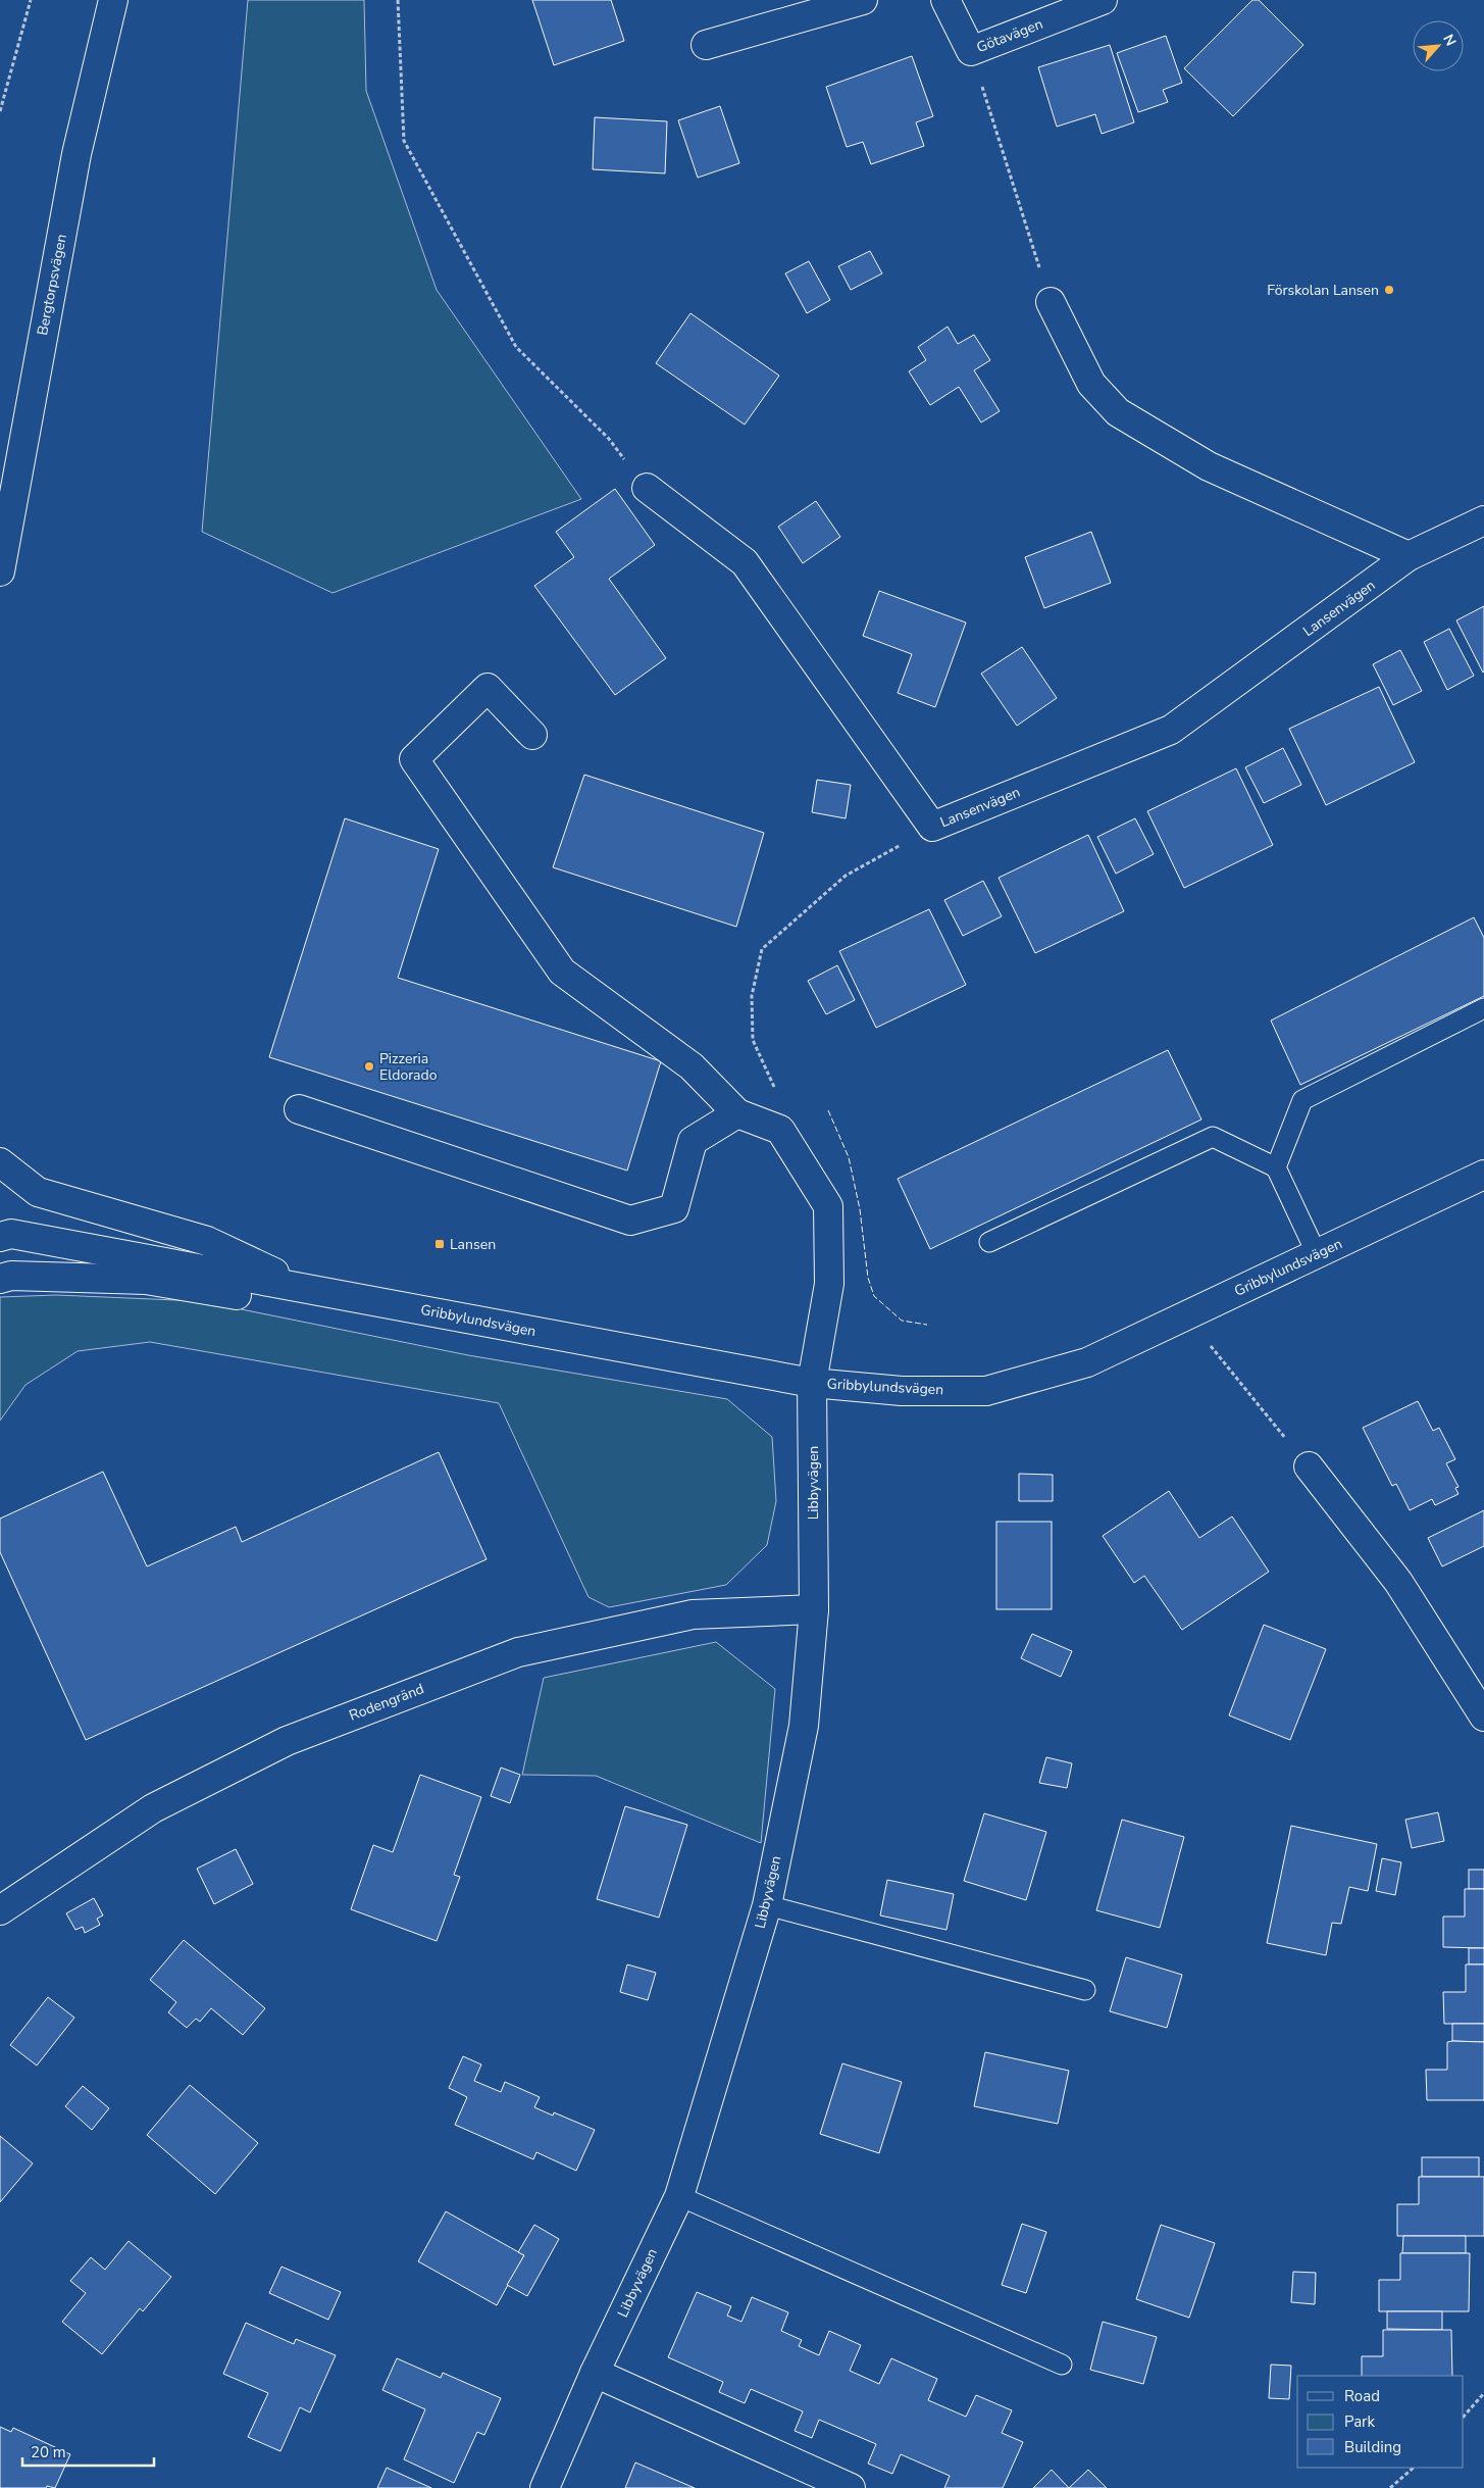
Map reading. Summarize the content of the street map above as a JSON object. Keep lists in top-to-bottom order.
{
  "streets": {
    "street": [
      "Götavägen",
      "Bergtorpsvägen",
      "Lansenvägen",
      "Gribbylundsvägen",
      "Libbyvägen",
      "Rodengränd"
    ]
  },
  "crossings": [
    ["Gribbylundsvägen", "Libbyvägen"],
    ["Libbyvägen", "Rodengränd"]
  ],
  "places": {
    "other": ["Förskolan Lansen", "Pizzeria Eldorado"],
    "transit": ["Lansen"]
  },
  "legend": ["Road", "Park", "Building"],
  "scale_bar": "20 m",
  "north": "top right"
}
